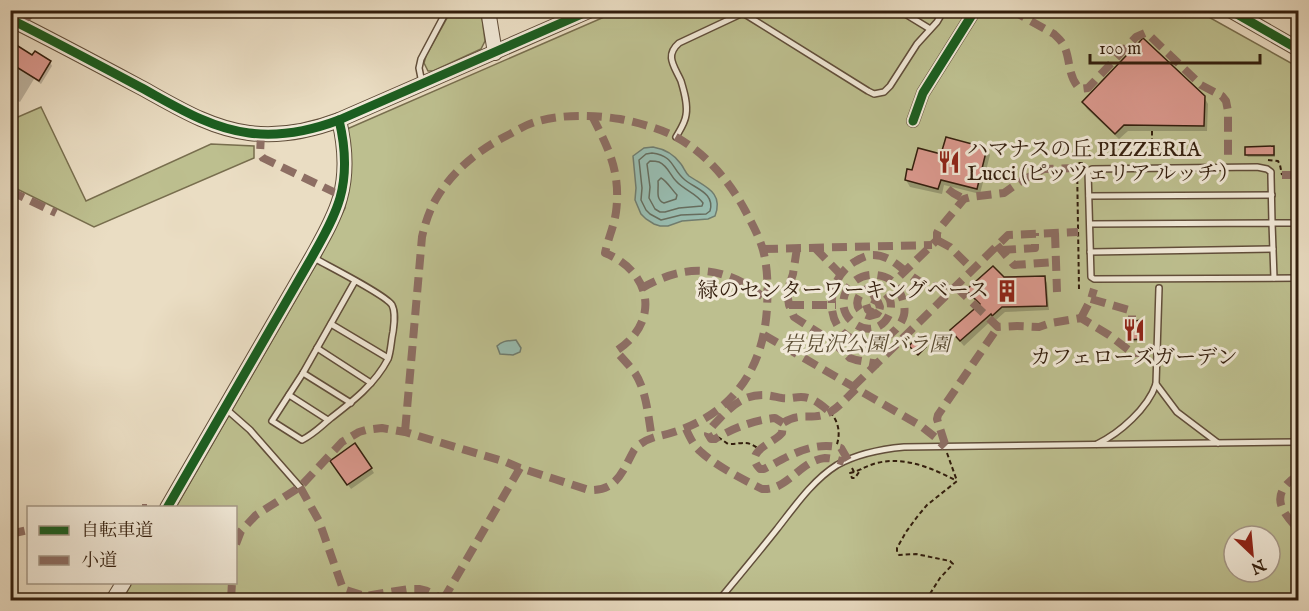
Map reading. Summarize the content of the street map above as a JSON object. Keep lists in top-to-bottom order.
{
  "parks": ["岩見沢公園バラ園"],
  "places": {
    "restaurant": ["ハマナスの丘 PIZZERIA Lucci (ピッツェリア ルッチ）", "カフェローズガーデン"],
    "building": ["緑のセンターワーキングベース"]
  },
  "legend": ["自転車道", "小道"],
  "scale_bar": "100 m",
  "north": "bottom right"
}
